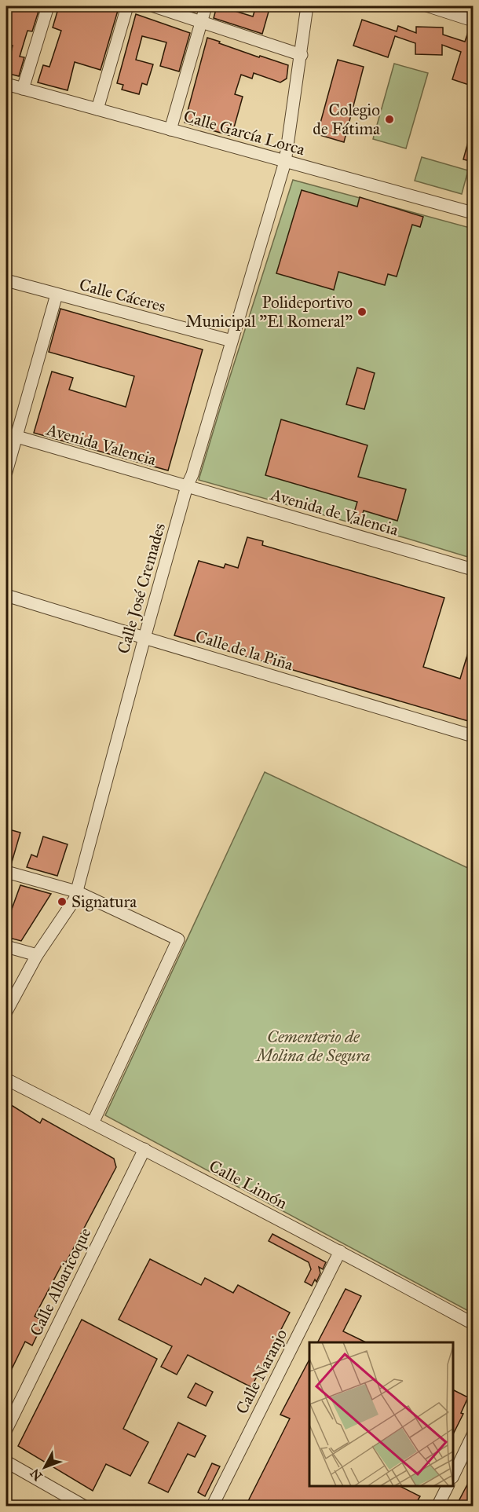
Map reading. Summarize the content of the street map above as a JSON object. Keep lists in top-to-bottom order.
{
  "streets": {
    "street": [
      "Calle García Lorca",
      "Calle Cáceres",
      "Avenida Valencia",
      "Avenida de Valencia",
      "Calle José Cremades",
      "Calle de la Piña",
      "Calle Limón",
      "Calle Albaricoque",
      "Calle Naranjo"
    ]
  },
  "crossings": [
    ["Calle García Lorca", "Calle José Cremades"],
    ["Calle Cáceres", "Calle José Cremades"],
    ["Avenida Valencia", "Avenida de Valencia"],
    ["Avenida Valencia", "Calle José Cremades"],
    ["Avenida de Valencia", "Calle José Cremades"],
    ["Calle José Cremades", "Calle de la Piña"],
    ["Calle Limón", "Calle Albaricoque"],
    ["Calle Limón", "Calle Naranjo"]
  ],
  "parks": ["Cementerio de Molina de Segura"],
  "places": ["Colegio de Fátima", "Polideportivo Municipal \"El Romeral\"", "Signatura"],
  "north": "bottom left"
}
